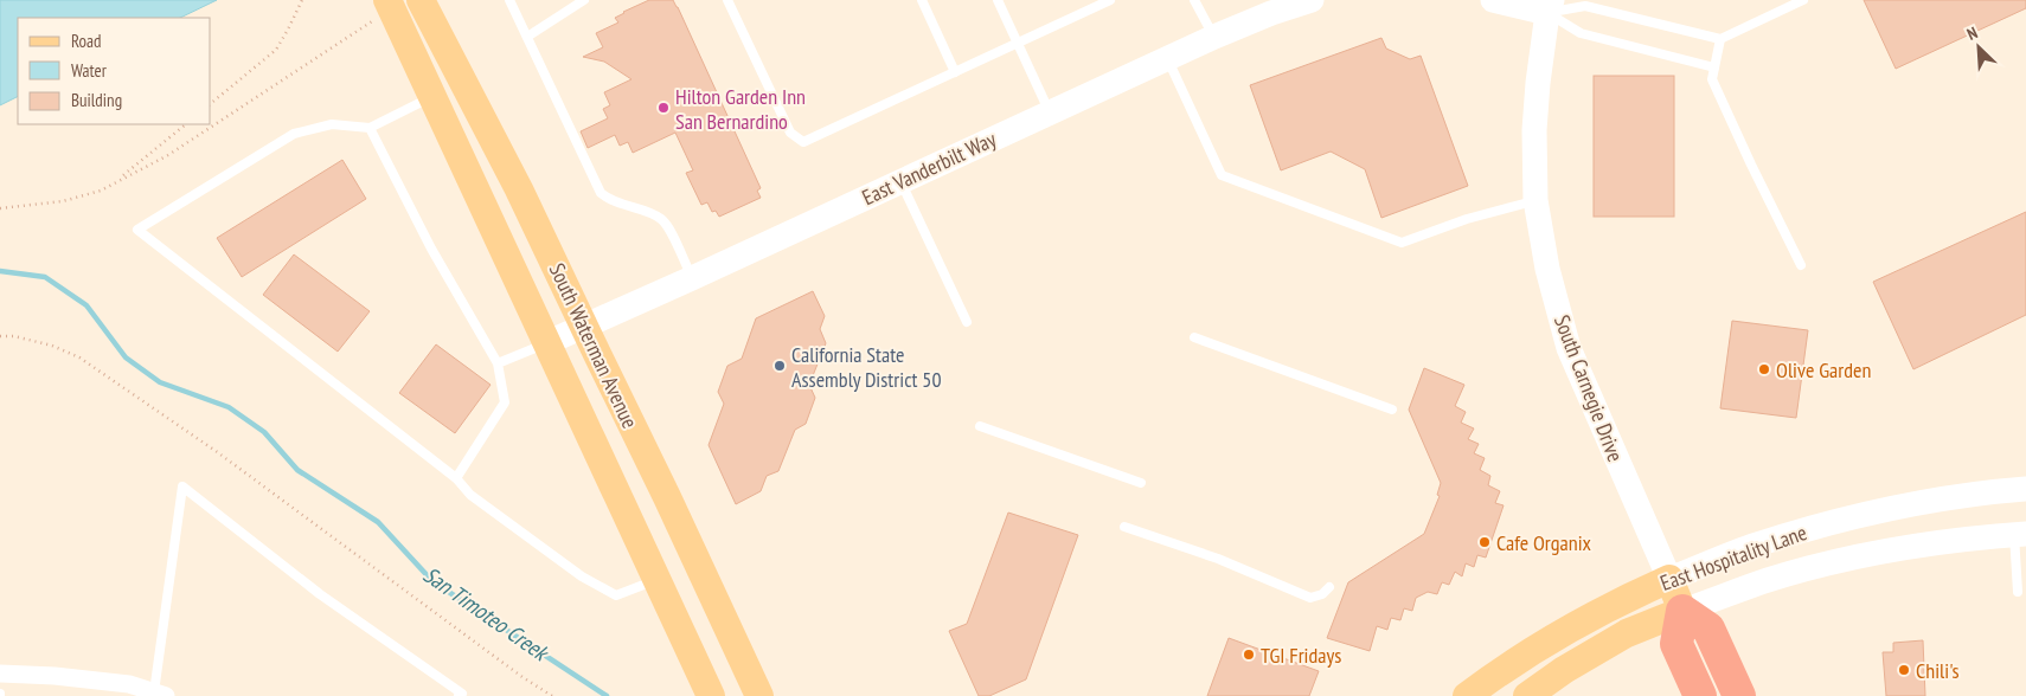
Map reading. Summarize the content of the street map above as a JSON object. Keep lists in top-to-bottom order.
{
  "streets": {
    "main road": ["South Waterman Avenue", "South Carnegie Drive", "East Hospitality Lane"],
    "street": ["East Vanderbilt Way"]
  },
  "crossings": [
    ["East Vanderbilt Way", "South Waterman Avenue"],
    ["South Carnegie Drive", "East Hospitality Lane"]
  ],
  "water": ["San Timoteo Creek"],
  "places": [
    "Hilton Garden Inn San Bernardino",
    "California State Assembly District 50",
    "Olive Garden",
    "Cafe Organix",
    "TGI Fridays",
    "Chili's"
  ],
  "legend": ["Road", "Water", "Building"],
  "north": "top left"
}
